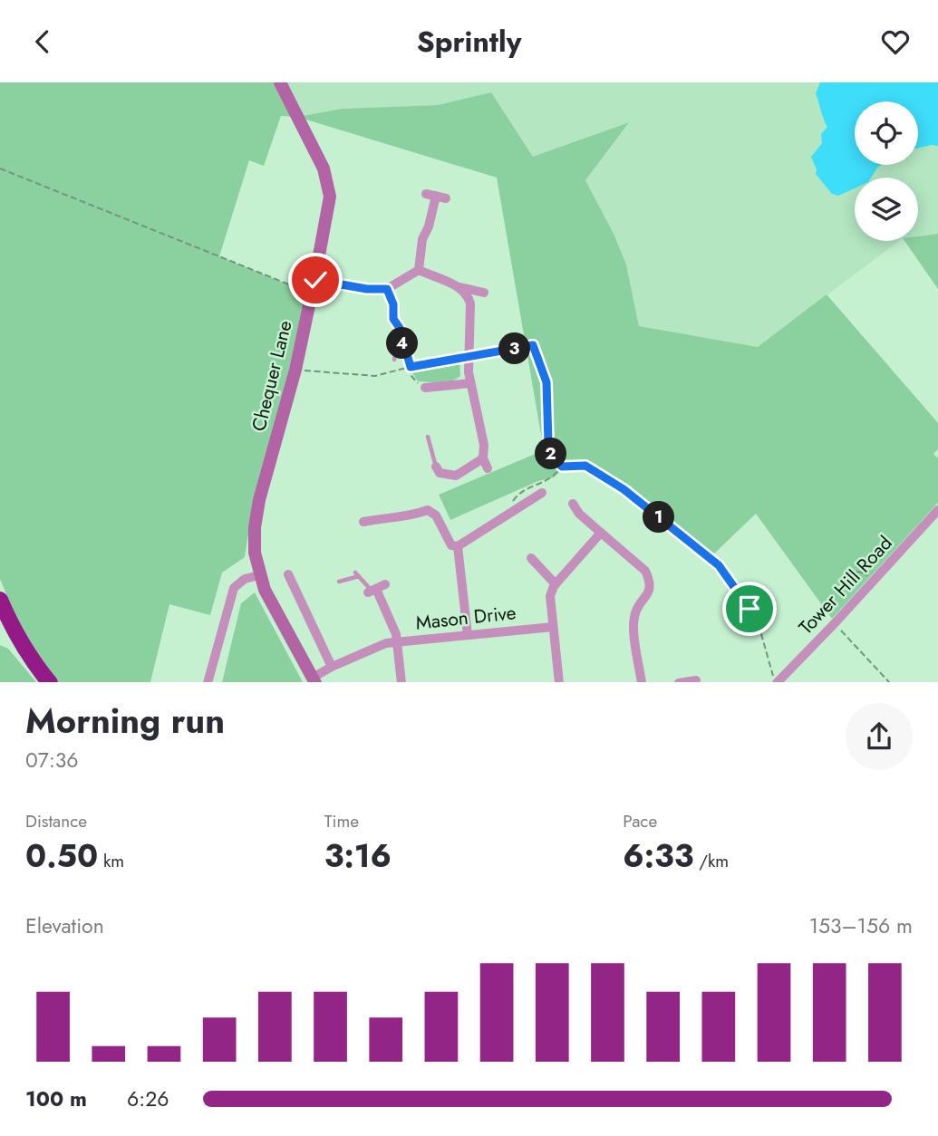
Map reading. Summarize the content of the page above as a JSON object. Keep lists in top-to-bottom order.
{
  "streets": {
    "street": ["Chequer Lane", "Tower Hill Road", "Mason Drive"]
  },
  "crossings": [
    ["Chequer Lane", "Mason Drive"]
  ],
  "page": {
    "header": "Sprintly",
    "pins": [
      "4",
      "3",
      "2",
      "1"
    ],
    "heading": ["Morning run", "07:36"],
    "stats": [
      ["Distance", "0.50 km"],
      ["Time", "3:16"],
      ["Pace", "6:33 /km"]
    ],
    "chart": ["Elevation", "153–156 m"],
    "list": [
      {
        "name": "100 m",
        "note": "6:26"
      }
    ]
  }
}
